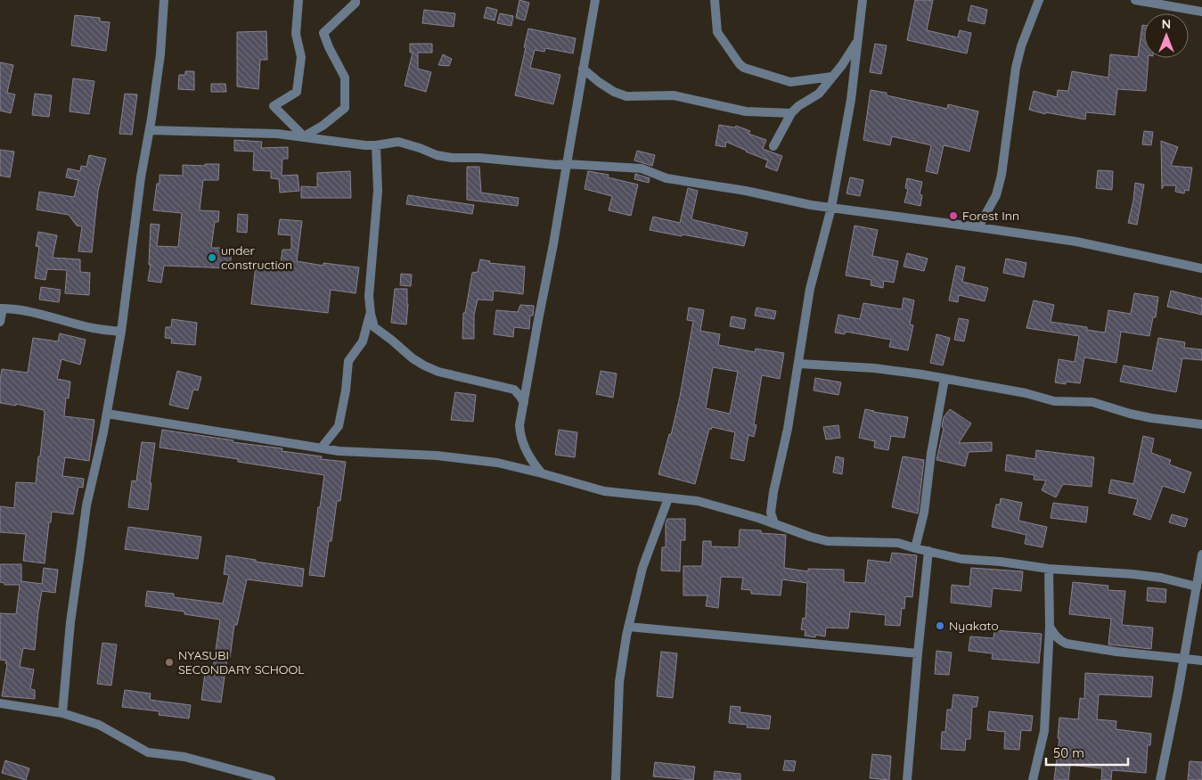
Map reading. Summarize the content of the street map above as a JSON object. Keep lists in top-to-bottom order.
{
  "places": [
    "Forest Inn",
    "under construction",
    "Nyakato",
    "NYASUBI SECONDARY SCHOOL"
  ],
  "scale_bar": "50 m",
  "north": "top"
}
